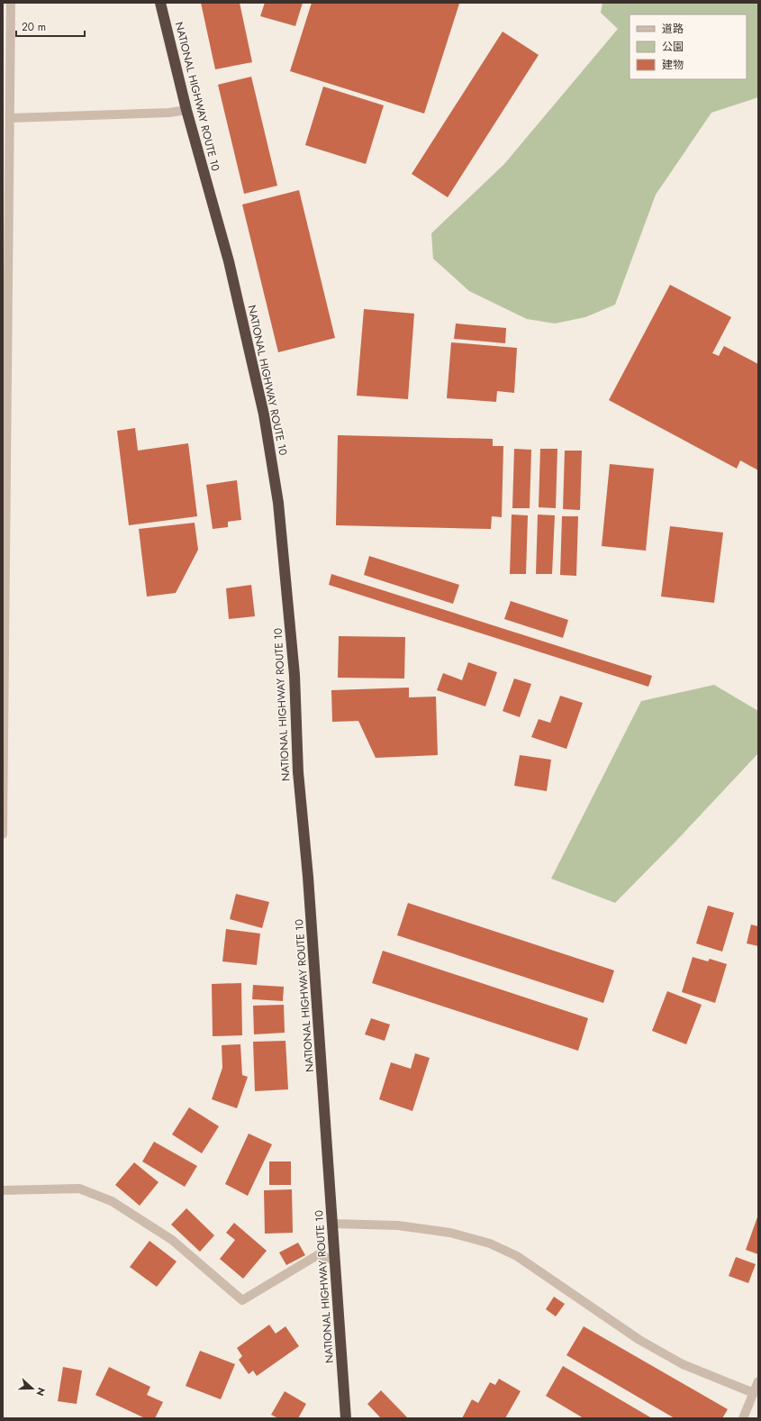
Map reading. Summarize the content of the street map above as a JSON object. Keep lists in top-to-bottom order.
{
  "streets": {
    "highway": ["NATIONAL HIGHWAY ROUTE 10"]
  },
  "legend": ["道路", "公園", "建物"],
  "scale_bar": "20 m",
  "north": "right"
}
